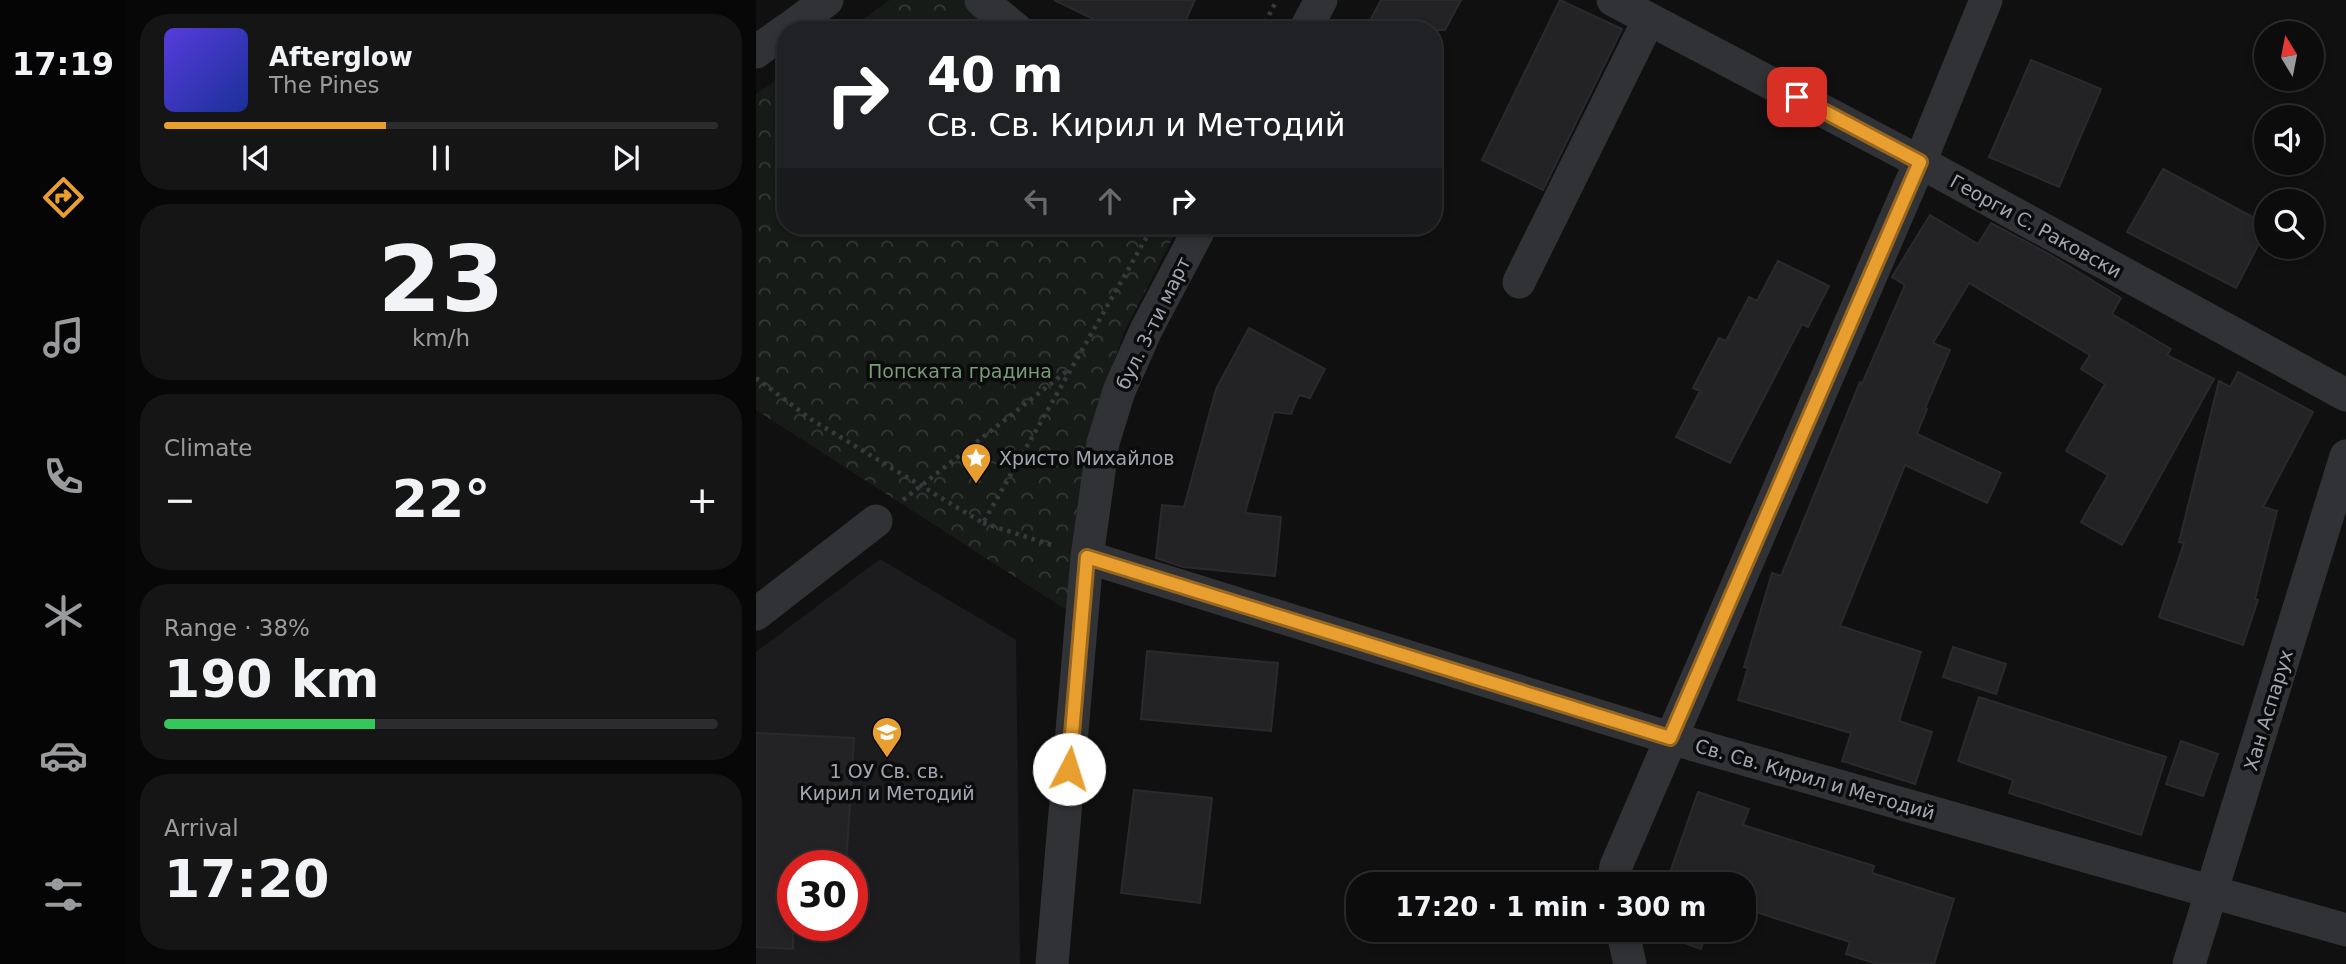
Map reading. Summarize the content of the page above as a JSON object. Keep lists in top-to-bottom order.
{
  "streets": {
    "street": [
      "Георги С. Раковски",
      "бул. 3-ти март",
      "Хан Аспарух",
      "Св. Св. Кирил и Методий"
    ]
  },
  "crossings": [
    ["бул. 3-ти март", "Св. Св. Кирил и Методий"],
    ["Хан Аспарух", "Св. Св. Кирил и Методий"]
  ],
  "parks": ["Попската градина"],
  "places": {
    "place": ["Христо Михайлов"],
    "school or university": ["1 ОУ Св. св. Кирил и Методий"]
  },
  "north": "top",
  "page": {
    "tabs": "17:19",
    "turn": ["40 m", "Св. Св. Кирил и Методий"],
    "song": ["Afterglow", "The Pines"],
    "tile": [
      ["23", "km/h"],
      "Climate",
      ["Range · 38%", "190 km"],
      ["Arrival", "17:20"]
    ],
    "heat": ["−", "22°", "+"],
    "limit": "30",
    "trip": "17:20 · 1 min · 300 m"
  }
}
